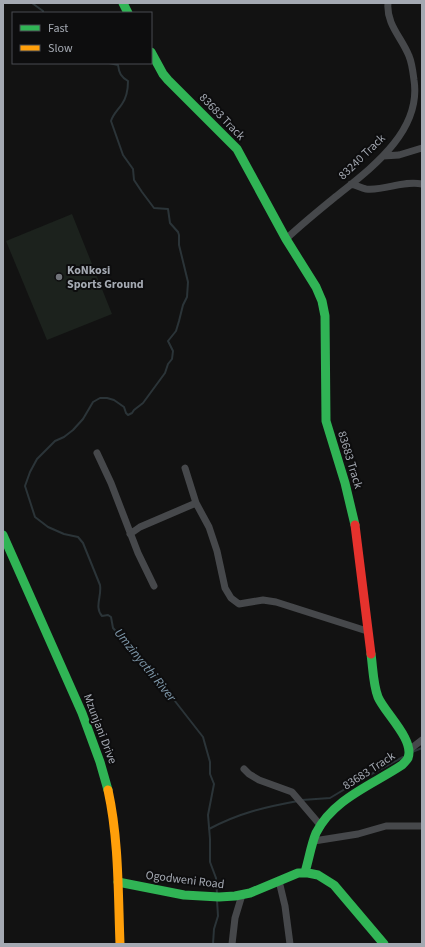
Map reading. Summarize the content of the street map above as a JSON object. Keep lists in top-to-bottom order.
{
  "streets": {
    "street": [
      "83683 Track",
      "83240 Track",
      "Mzunjani Drive",
      "Ogodweni Road"
    ]
  },
  "crossings": [
    ["83683 Track", "83240 Track"],
    ["83683 Track", "Ogodweni Road"],
    ["Mzunjani Drive", "Ogodweni Road"]
  ],
  "water": ["Umzinyathi River"],
  "places": ["KoNkosi Sports Ground"],
  "legend": ["Fast", "Slow"]
}
